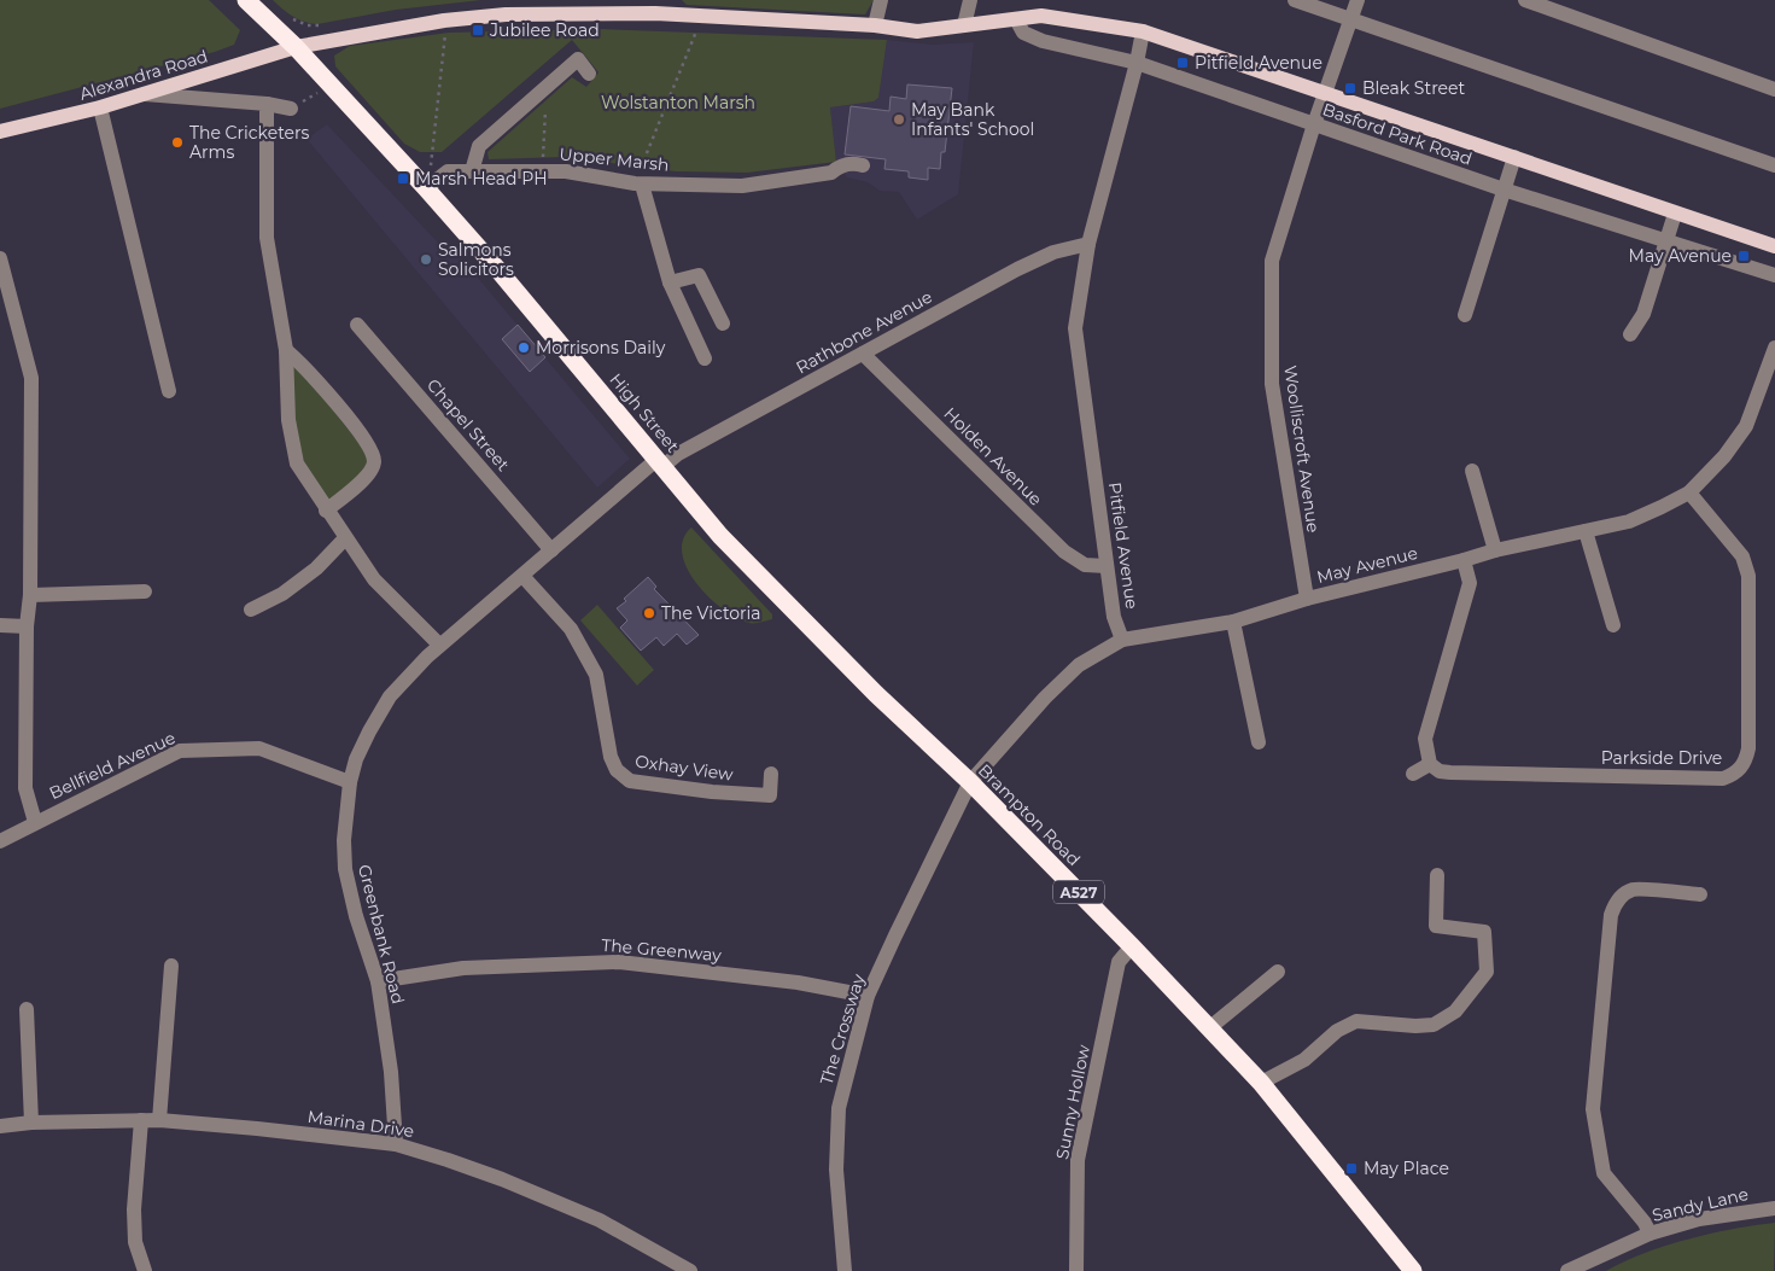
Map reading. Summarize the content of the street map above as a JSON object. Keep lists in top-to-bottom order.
{
  "streets": {
    "highway": ["High Street", "Brampton Road", "A527"],
    "main road": ["Alexandra Road", "Basford Park Road"],
    "street": [
      "Upper Marsh",
      "Rathbone Avenue",
      "Chapel Street",
      "Woolliscroft Avenue",
      "Holden Avenue",
      "Pitfield Avenue",
      "May Avenue",
      "Parkside Drive",
      "Bellfield Avenue",
      "Oxhay View",
      "Greenbank Road",
      "The Greenway",
      "The Crossway",
      "Sunny Hollow",
      "Marina Drive",
      "Sandy Lane"
    ]
  },
  "crossings": [
    ["Alexandra Road", "Basford Park Road"],
    ["Alexandra Road", "High Street"],
    ["Alexandra Road", "A527"],
    ["Basford Park Road", "High Street"],
    ["Basford Park Road", "Woolliscroft Avenue"],
    ["Basford Park Road", "Pitfield Avenue"],
    ["Basford Park Road", "A527"],
    ["Upper Marsh", "High Street"],
    ["Rathbone Avenue", "High Street"],
    ["Rathbone Avenue", "Chapel Street"],
    ["Rathbone Avenue", "Holden Avenue"],
    ["Rathbone Avenue", "Pitfield Avenue"],
    ["Rathbone Avenue", "Greenbank Road"],
    ["High Street", "Brampton Road"],
    ["High Street", "A527"],
    ["Chapel Street", "Greenbank Road"],
    ["Woolliscroft Avenue", "May Avenue"],
    ["Holden Avenue", "Pitfield Avenue"],
    ["Pitfield Avenue", "May Avenue"],
    ["May Avenue", "Parkside Drive"],
    ["May Avenue", "Brampton Road"],
    ["May Avenue", "The Crossway"],
    ["Bellfield Avenue", "Greenbank Road"],
    ["Oxhay View", "Greenbank Road"],
    ["Brampton Road", "The Crossway"],
    ["Brampton Road", "Sunny Hollow"],
    ["Greenbank Road", "The Greenway"],
    ["Greenbank Road", "Marina Drive"],
    ["The Greenway", "The Crossway"]
  ],
  "parks": ["Wolstanton Marsh"],
  "places": {
    "transit": [
      "Jubilee Road",
      "Pitfield Avenue",
      "Bleak Street",
      "Marsh Head PH",
      "May Avenue",
      "May Place"
    ],
    "other": [
      "May Bank Infants' School",
      "The Cricketers Arms",
      "Salmons Solicitors",
      "Morrisons Daily",
      "The Victoria"
    ]
  }
}
